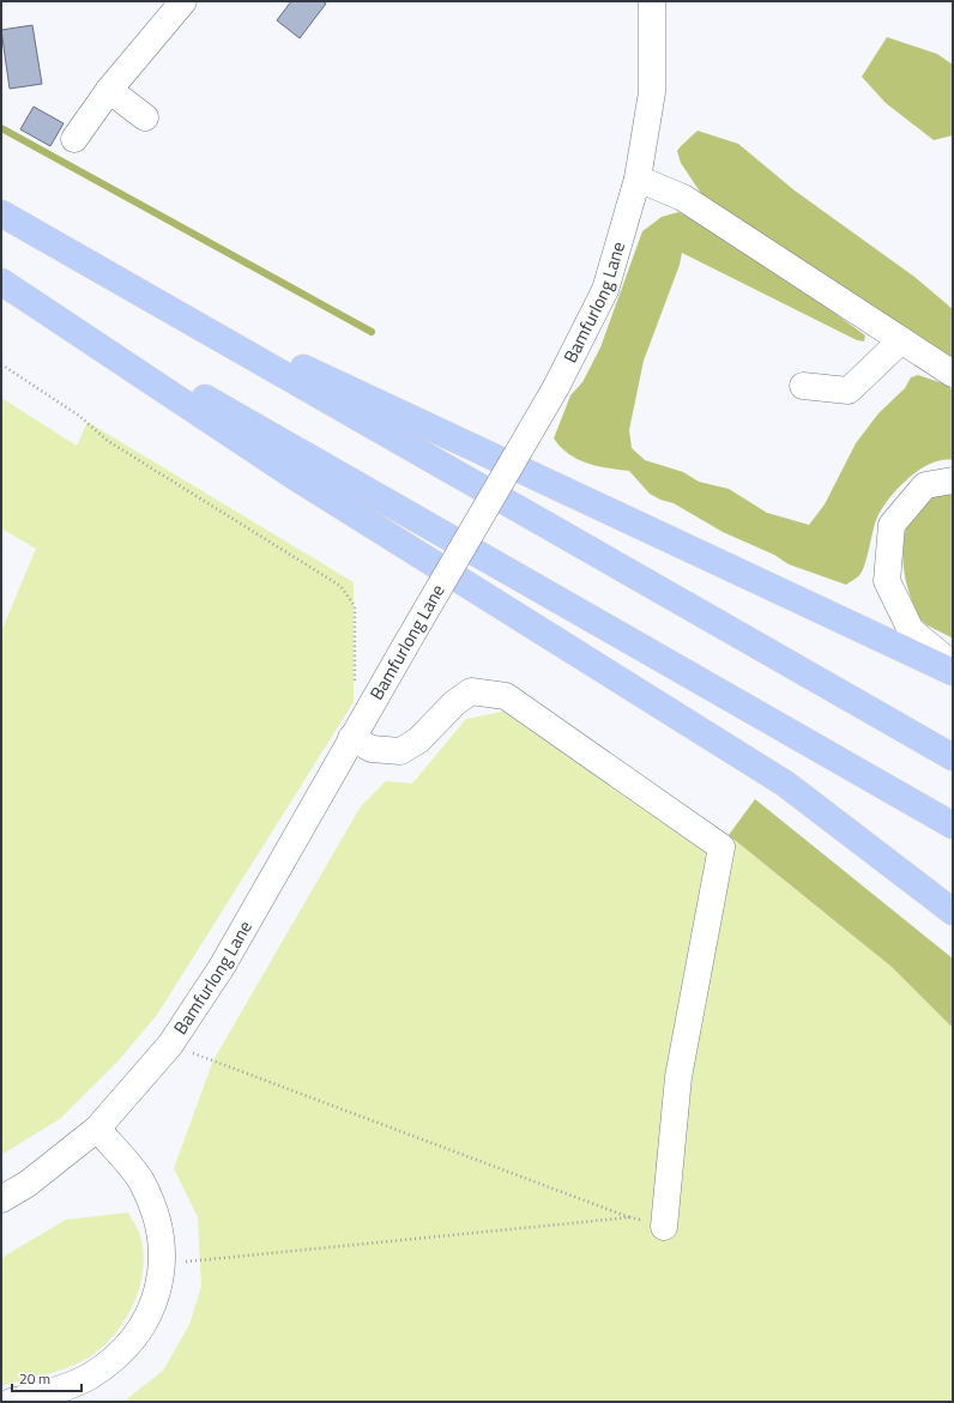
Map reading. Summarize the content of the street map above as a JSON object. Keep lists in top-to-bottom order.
{
  "streets": {
    "street": ["Bamfurlong Lane"]
  },
  "scale_bar": "20 m"
}
